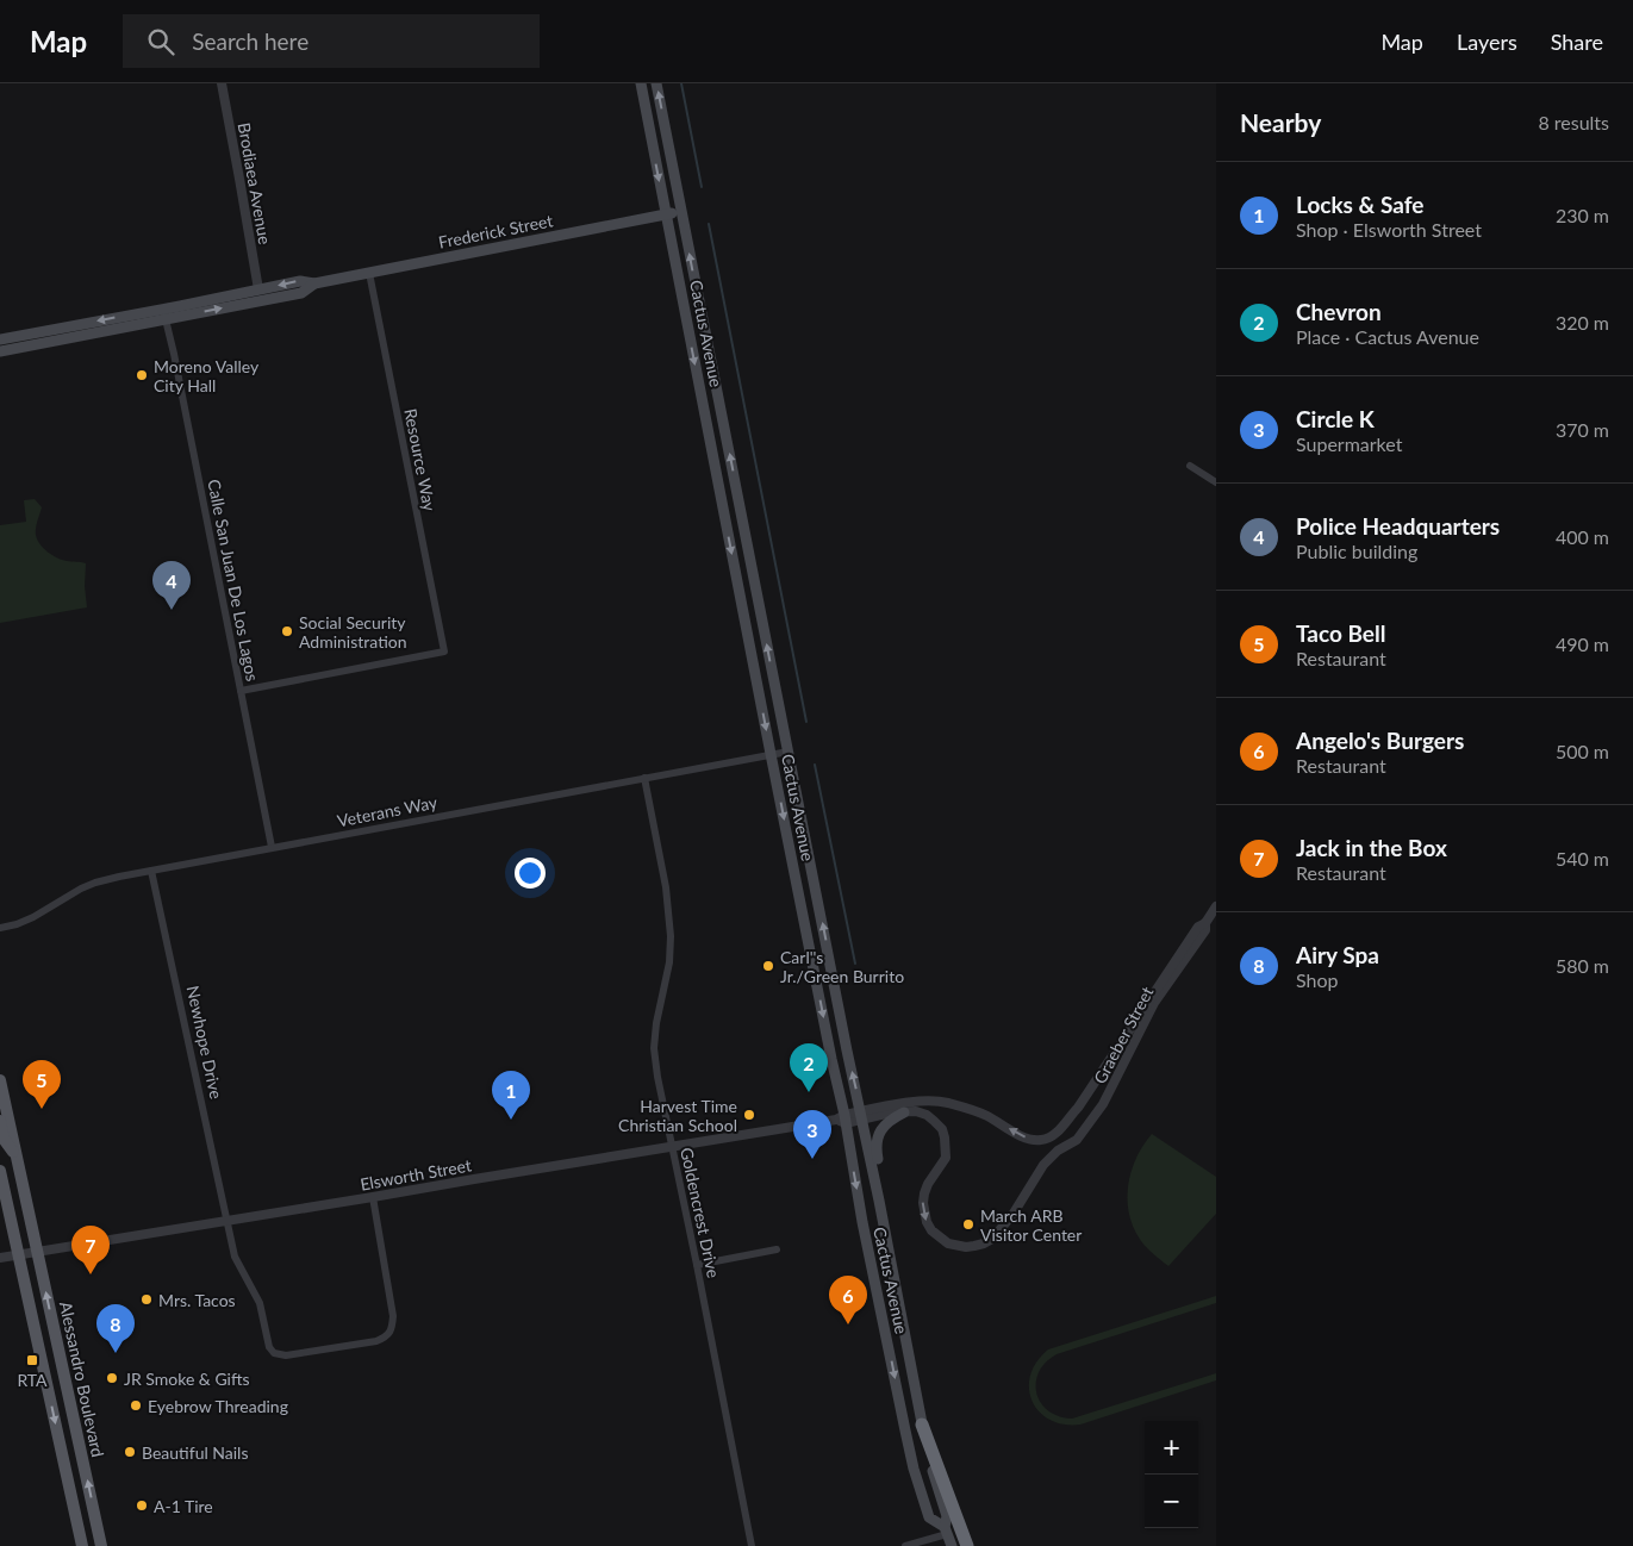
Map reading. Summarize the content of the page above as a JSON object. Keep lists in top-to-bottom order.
{
  "streets": {
    "main road": ["Frederick Street", "Cactus Avenue", "Alessandro Boulevard"],
    "street": [
      "Brodiaea Avenue",
      "Resource Way",
      "Calle San Juan De Los Lagos",
      "Veterans Way",
      "Graeber Street",
      "Newhope Drive",
      "Elsworth Street",
      "Goldencrest Drive"
    ]
  },
  "crossings": [
    ["Brodiaea Avenue", "Frederick Street"],
    ["Frederick Street", "Cactus Avenue"],
    ["Frederick Street", "Resource Way"],
    ["Frederick Street", "Calle San Juan De Los Lagos"],
    ["Cactus Avenue", "Veterans Way"],
    ["Cactus Avenue", "Graeber Street"],
    ["Cactus Avenue", "Elsworth Street"],
    ["Resource Way", "Calle San Juan De Los Lagos"],
    ["Calle San Juan De Los Lagos", "Veterans Way"],
    ["Veterans Way", "Newhope Drive"],
    ["Veterans Way", "Goldencrest Drive"],
    ["Graeber Street", "Elsworth Street"],
    ["Newhope Drive", "Elsworth Street"],
    ["Elsworth Street", "Goldencrest Drive"],
    ["Elsworth Street", "Alessandro Boulevard"]
  ],
  "places": {
    "other": [
      "Moreno Valley City Hall",
      "Social Security Administration",
      "Carl''s Jr./Green Burrito",
      "Harvest Time Christian School",
      "March ARB Visitor Center",
      "Mrs. Tacos",
      "JR Smoke & Gifts",
      "Eyebrow Threading",
      "Beautiful Nails",
      "A-1 Tire"
    ],
    "transit": ["RTA"]
  },
  "page": {
    "header": "Map",
    "search": "Search here",
    "nav": ["Map", "Layers", "Share"],
    "heading": ["Nearby", "8 results"],
    "list": [
      {
        "mark": "1",
        "name": "Locks & Safe",
        "note": "Shop · Elsworth Street",
        "value": "230 m"
      },
      {
        "mark": "2",
        "name": "Chevron",
        "note": "Place · Cactus Avenue",
        "value": "320 m"
      },
      {
        "mark": "3",
        "name": "Circle K",
        "note": "Supermarket",
        "value": "370 m"
      },
      {
        "mark": "4",
        "name": "Police Headquarters",
        "note": "Public building",
        "value": "400 m"
      },
      {
        "mark": "5",
        "name": "Taco Bell",
        "note": "Restaurant",
        "value": "490 m"
      },
      {
        "mark": "6",
        "name": "Angelo's Burgers",
        "note": "Restaurant",
        "value": "500 m"
      },
      {
        "mark": "7",
        "name": "Jack in the Box",
        "note": "Restaurant",
        "value": "540 m"
      },
      {
        "mark": "8",
        "name": "Airy Spa",
        "note": "Shop",
        "value": "580 m"
      }
    ],
    "pins": [
      "4",
      "2",
      "5",
      "1",
      "3",
      "7",
      "6",
      "8"
    ],
    "map_buttons": ["+", "−"]
  }
}
